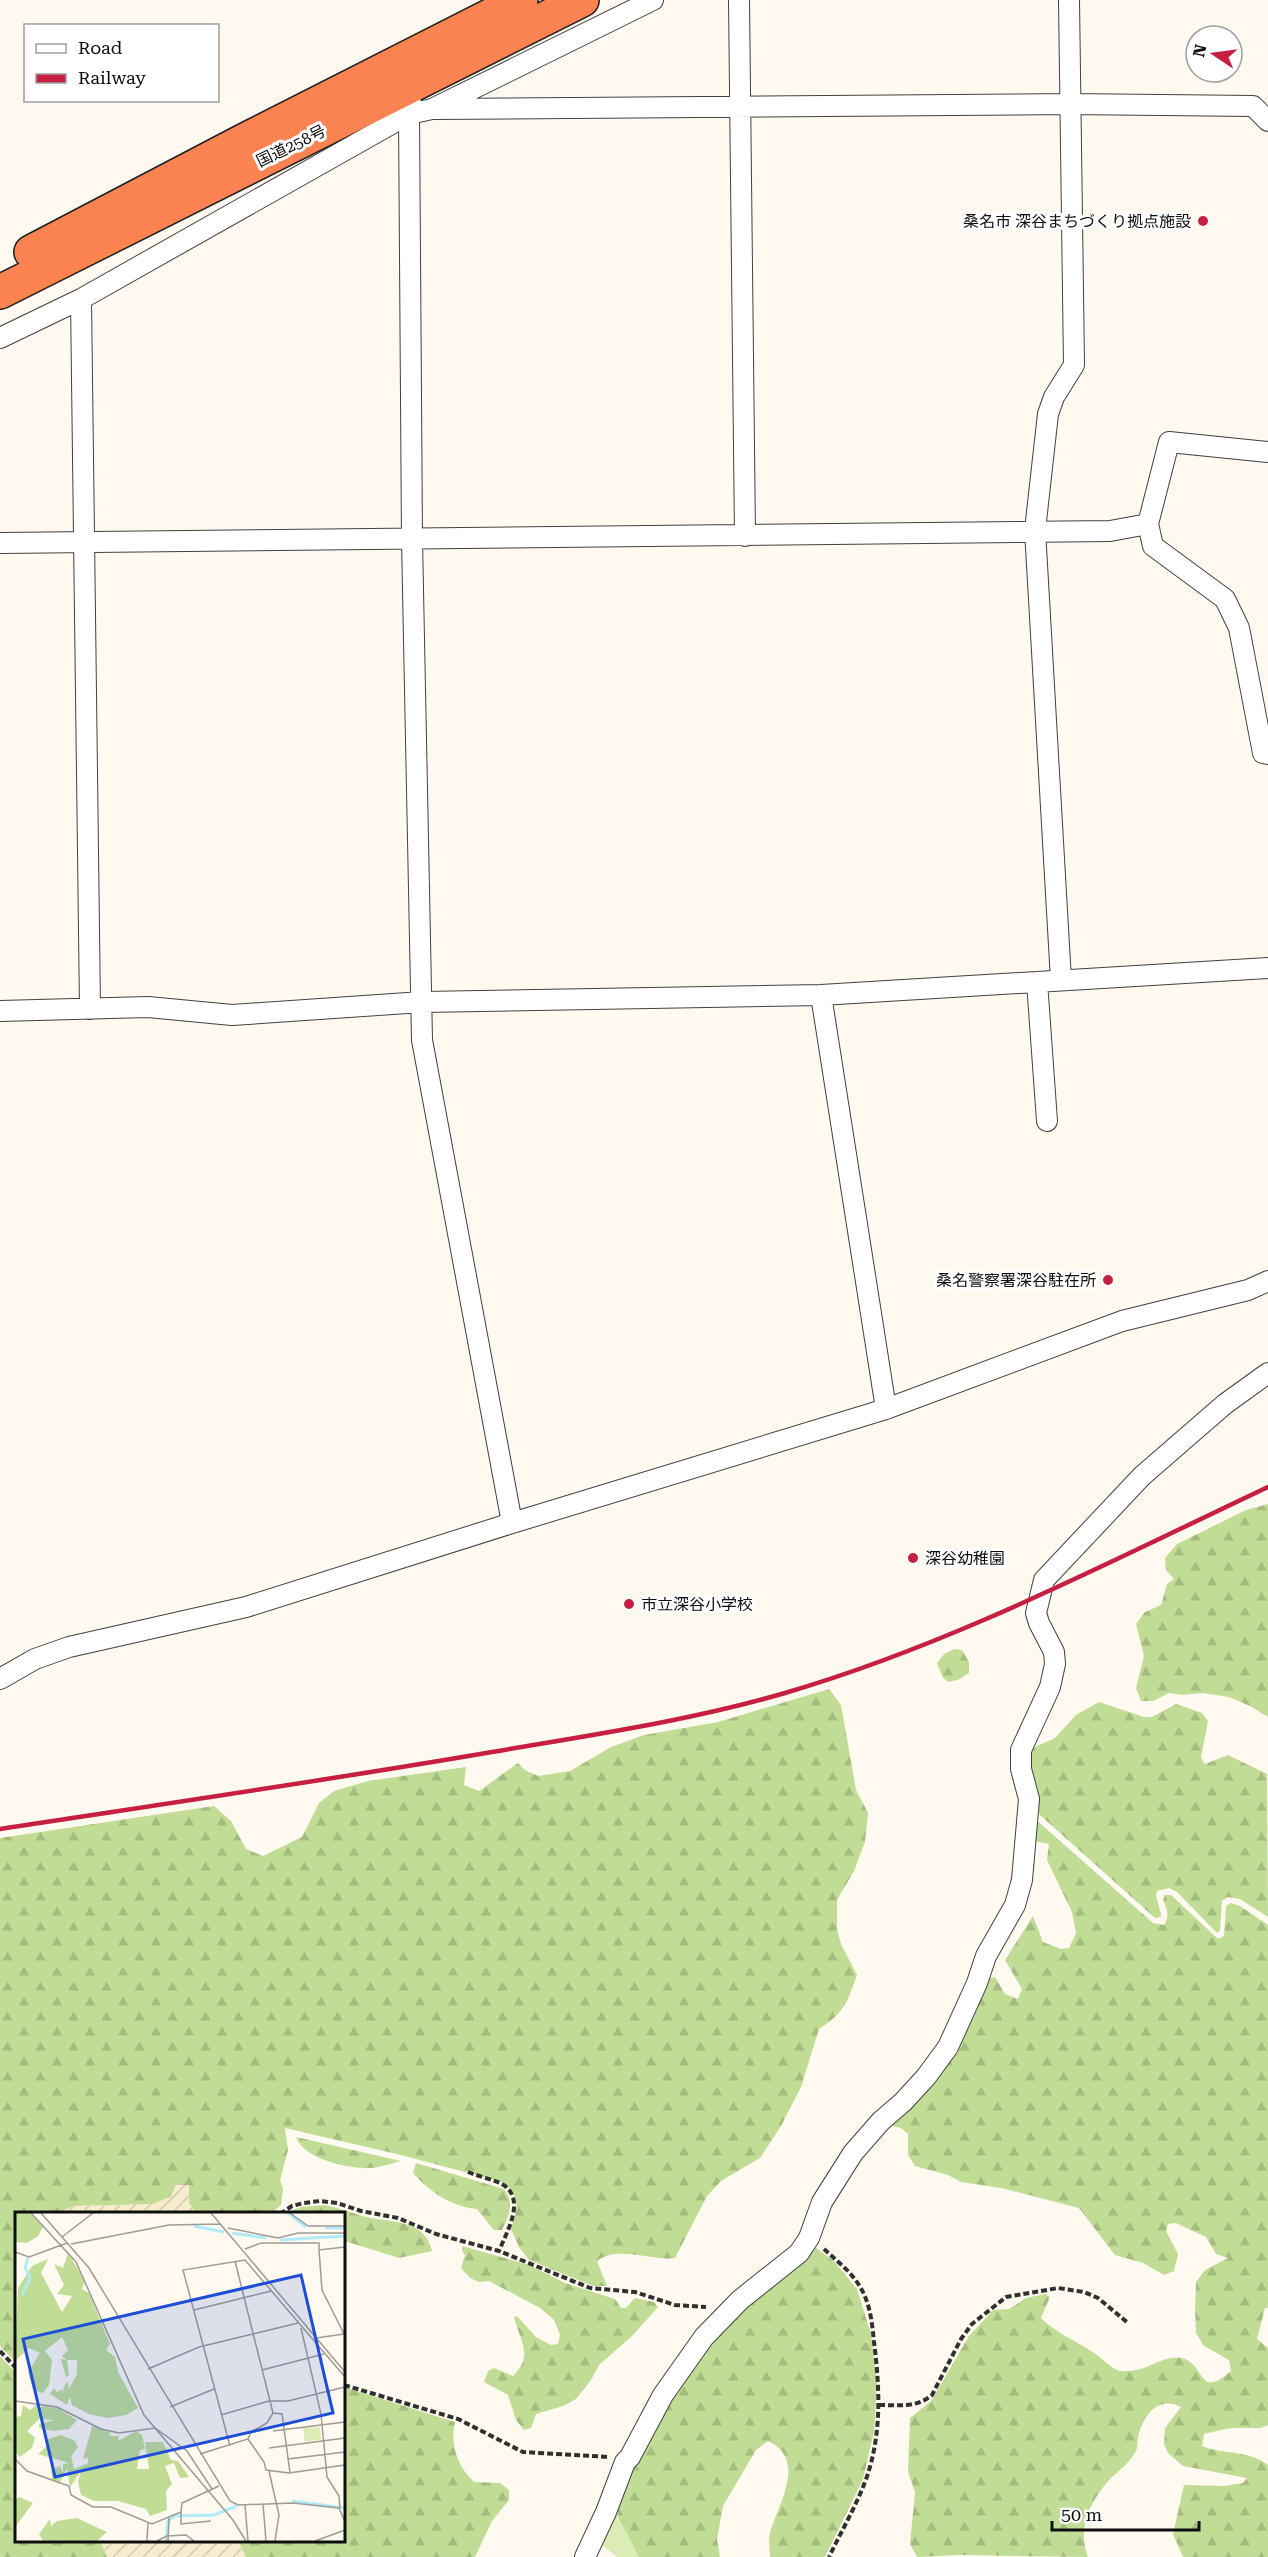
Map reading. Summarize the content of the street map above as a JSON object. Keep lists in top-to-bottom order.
{
  "streets": {
    "highway": ["国道258号"]
  },
  "places": [
    "桑名市 深谷まちづくり拠点施設",
    "桑名警察署深谷駐在所",
    "深谷幼稚園",
    "市立深谷小学校"
  ],
  "legend": ["Road", "Railway"],
  "scale_bar": "50 m",
  "north": "left"
}
